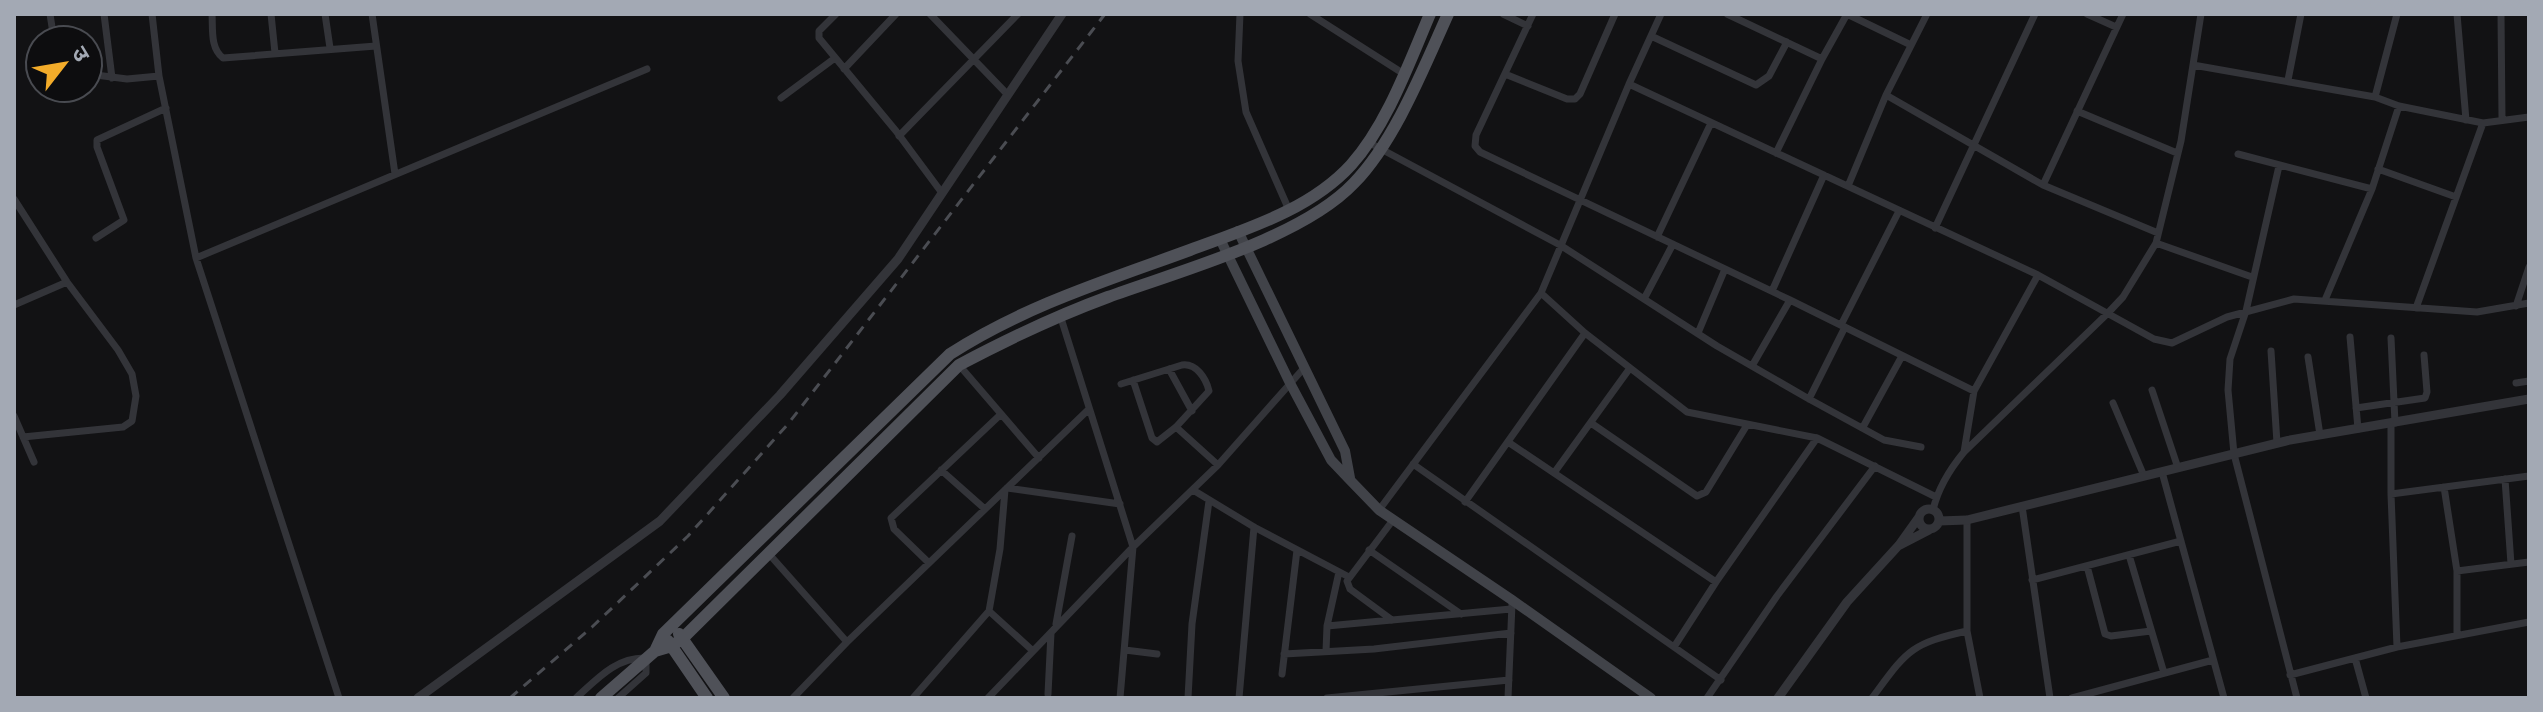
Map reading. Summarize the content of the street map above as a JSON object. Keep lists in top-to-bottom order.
{
  "north": "top right"
}
